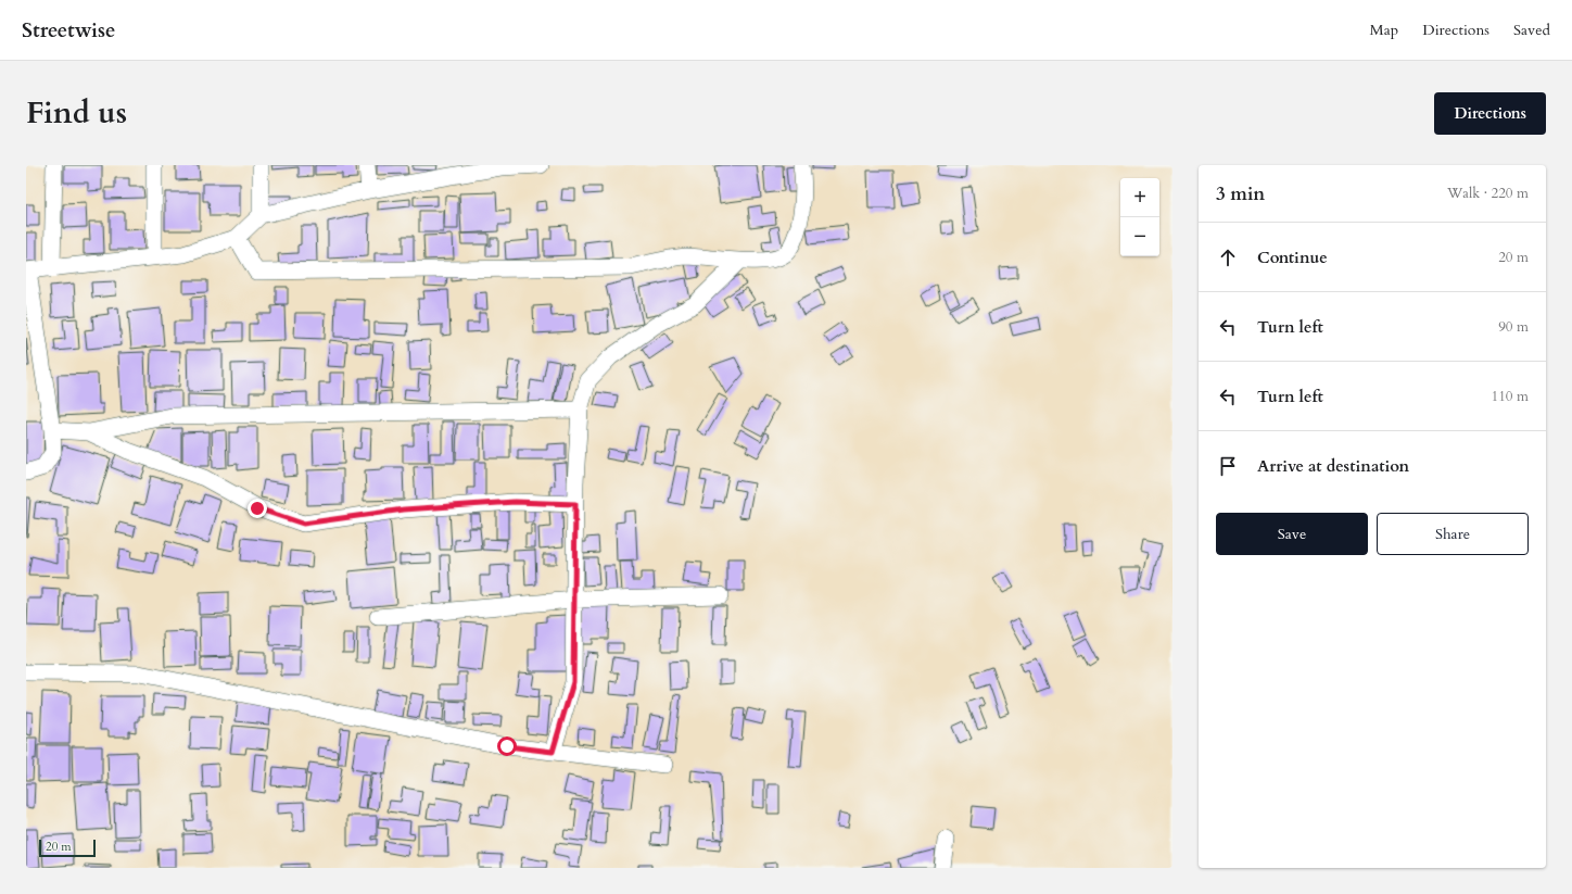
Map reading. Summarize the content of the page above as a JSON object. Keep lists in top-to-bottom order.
{
  "scale_bar": "20 m",
  "page": {
    "header": "Streetwise",
    "nav": ["Map", "Directions", "Saved"],
    "title": "Find us",
    "buttons": [
      "Directions",
      ["Save", "Share"]
    ],
    "heading": ["3 min", "Walk · 220 m"],
    "map_buttons": ["+", "−"],
    "list": [
      ["Continue", "20 m"],
      ["Turn left", "90 m"],
      ["Turn left", "110 m"],
      "Arrive at destination"
    ],
    "scale": "20 m"
  }
}
